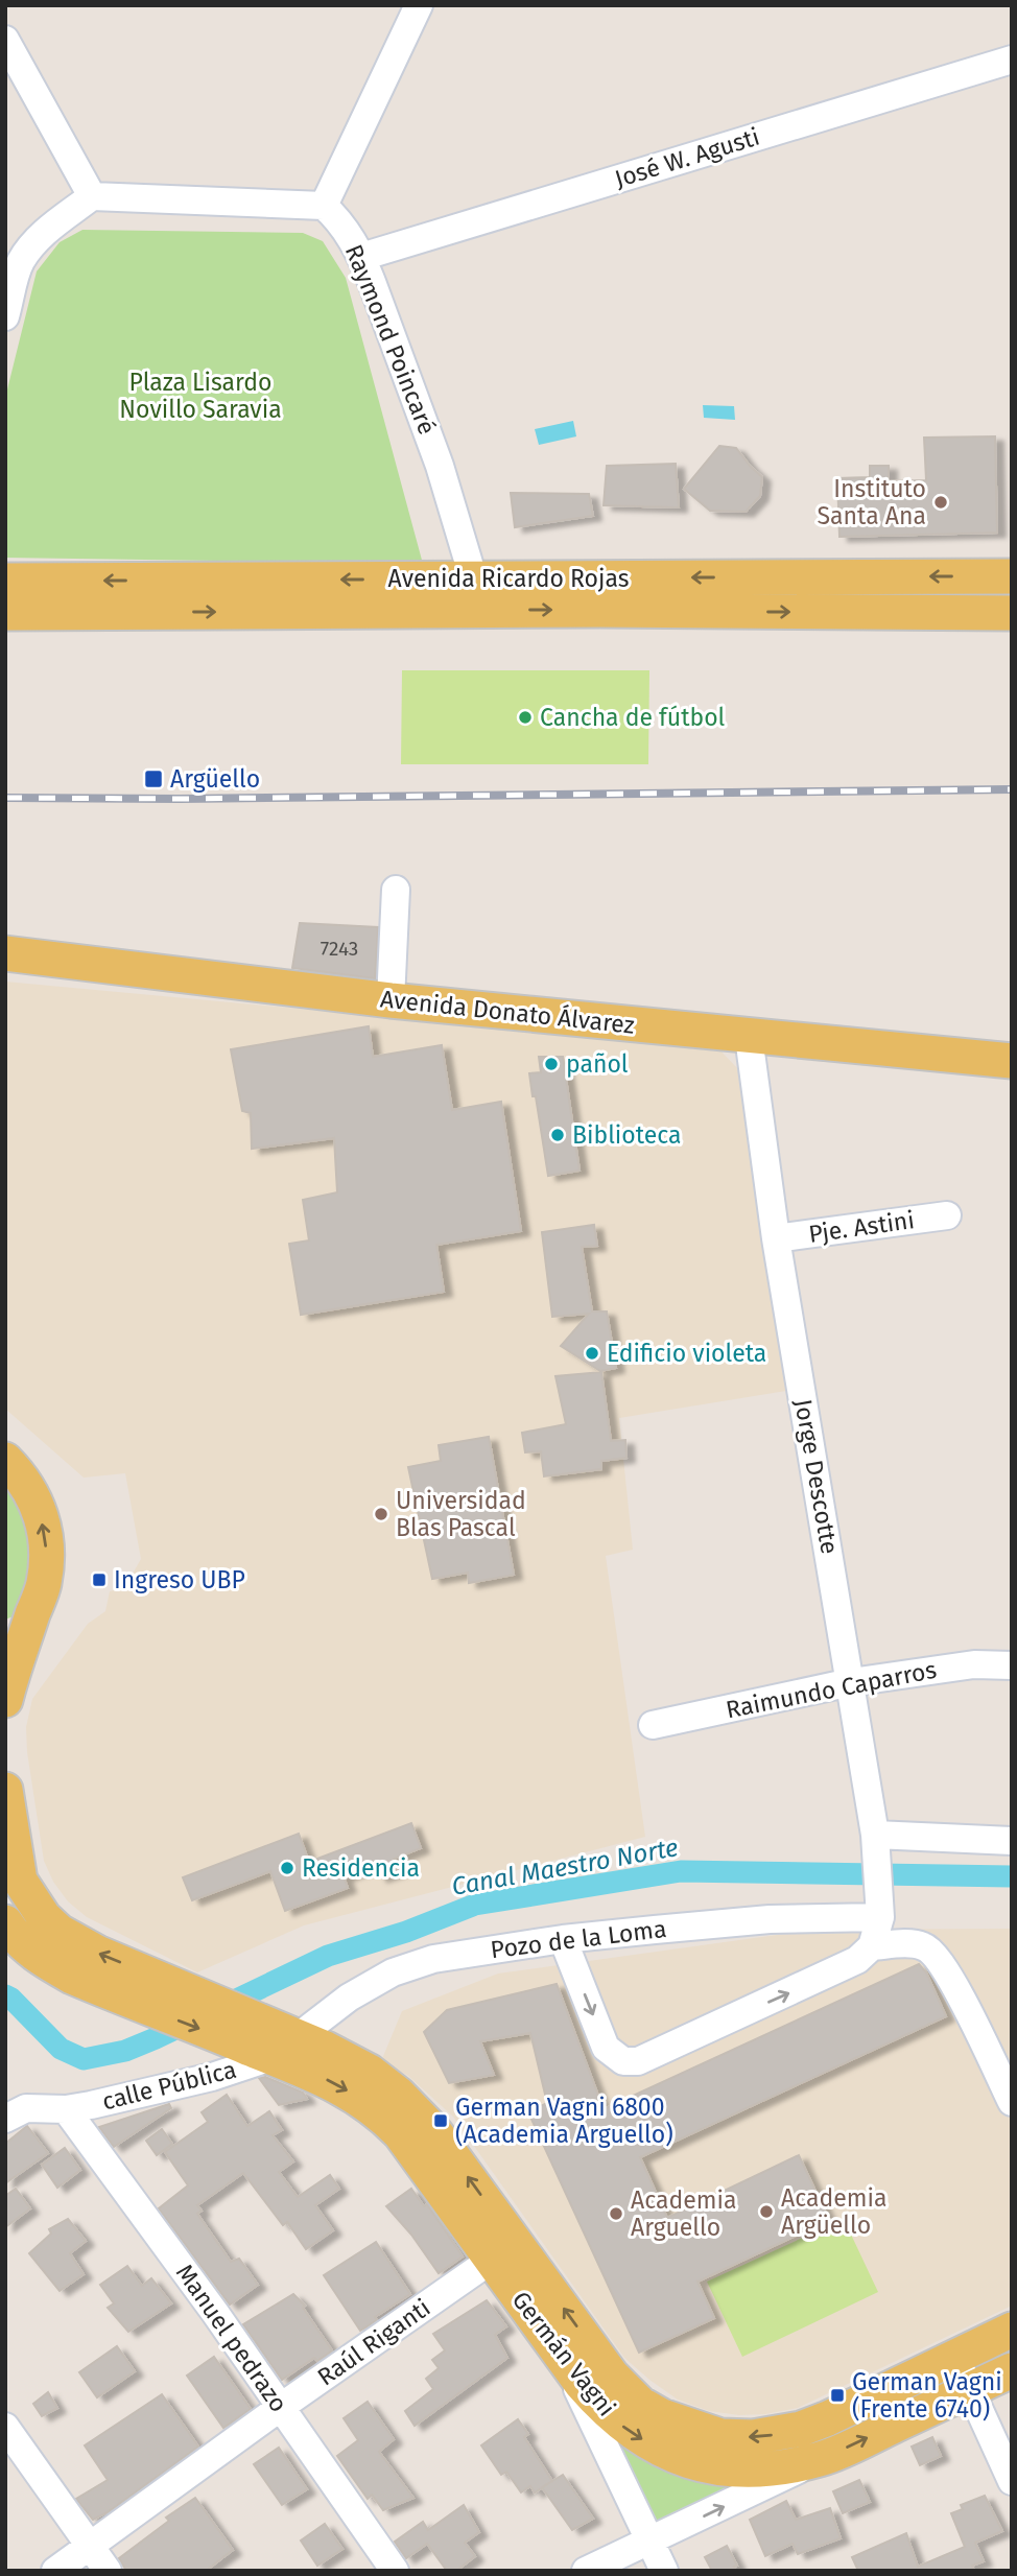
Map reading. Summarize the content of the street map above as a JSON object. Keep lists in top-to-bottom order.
{
  "streets": {
    "main road": ["Avenida Ricardo Rojas", "Avenida Donato Álvarez", "Germán Vagni"],
    "street": [
      "José W. Agusti",
      "Raymond Poincaré",
      "Pje. Astini",
      "Jorge Descotte",
      "Raimundo Caparros",
      "Pozo de la Loma",
      "calle Pública",
      "Manuel pedrazo",
      "Raúl Riganti"
    ]
  },
  "crossings": [
    ["José W. Agusti", "Raymond Poincaré"],
    ["Raymond Poincaré", "Avenida Ricardo Rojas"],
    ["Avenida Donato Álvarez", "Jorge Descotte"],
    ["Pje. Astini", "Jorge Descotte"],
    ["Jorge Descotte", "Raimundo Caparros"],
    ["Jorge Descotte", "Pozo de la Loma"],
    ["Pozo de la Loma", "calle Pública"],
    ["Pozo de la Loma", "Germán Vagni"],
    ["calle Pública", "Manuel pedrazo"],
    ["calle Pública", "Germán Vagni"],
    ["Manuel pedrazo", "Raúl Riganti"],
    ["Raúl Riganti", "Germán Vagni"]
  ],
  "water": ["Canal Maestro Norte"],
  "parks": ["Plaza Lisardo Novillo Saravia"],
  "places": {
    "other": [
      "Instituto Santa Ana",
      "Cancha de fútbol",
      "pañol",
      "Biblioteca",
      "Edificio violeta",
      "Universidad Blas Pascal",
      "Residencia",
      "Academia Argüello",
      "Academia Arguello"
    ],
    "transit": [
      "Argüello",
      "Ingreso UBP",
      "German Vagni 6800 (Academia Arguello)",
      "German Vagni (Frente 6740)"
    ]
  },
  "house_numbers": ["7243"]
}
